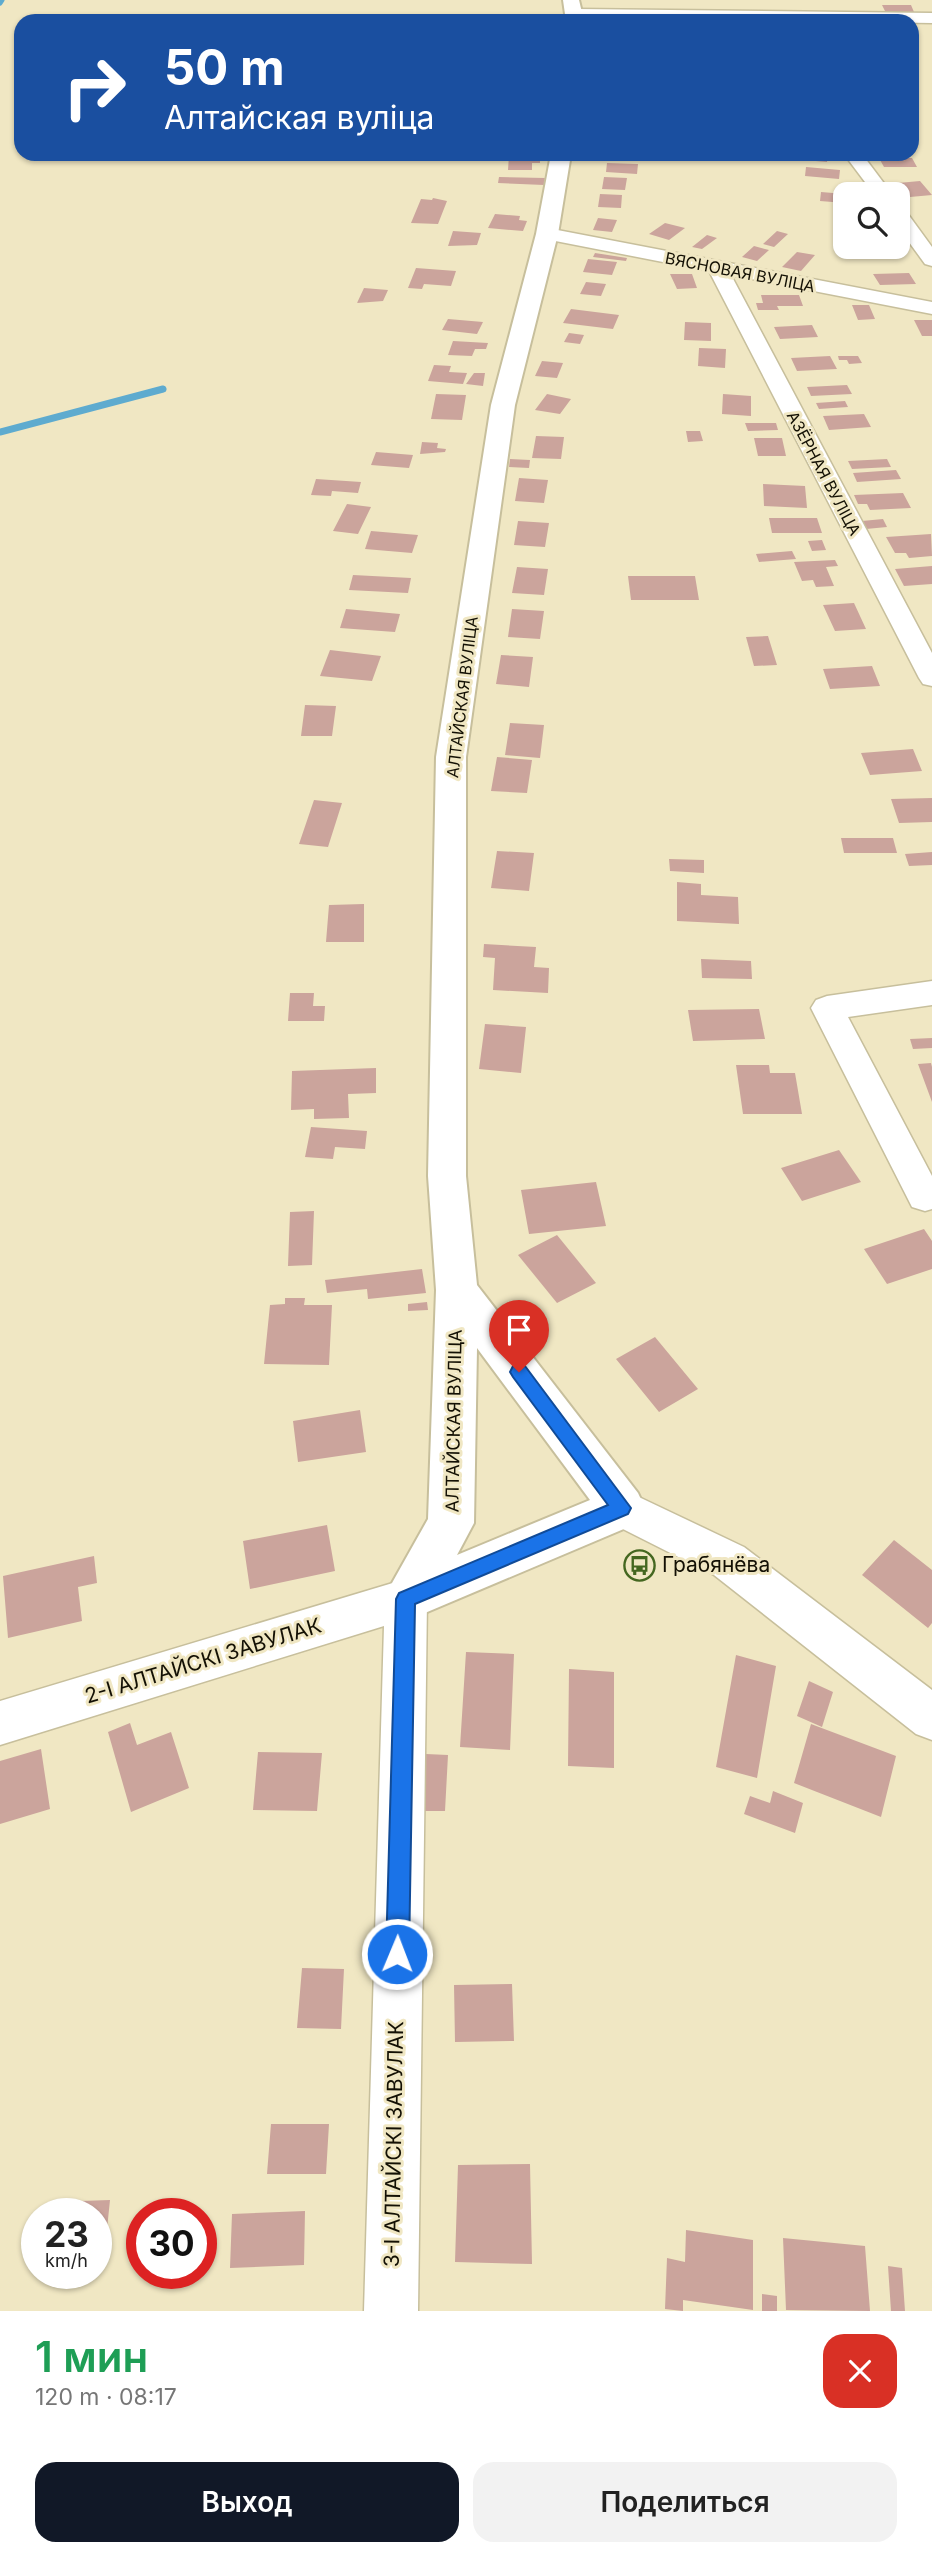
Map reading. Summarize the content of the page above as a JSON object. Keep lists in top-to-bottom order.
{
  "streets": {
    "main road": ["АЛТАЙСКАЯ ВУЛІЦА"],
    "street": [
      "ВЯСНОВАЯ ВУЛІЦА",
      "АЗЁРНАЯ ВУЛІЦА",
      "2-І АЛТАЙСКІ ЗАВУЛАК",
      "3-І АЛТАЙСКІ ЗАВУЛАК"
    ]
  },
  "crossings": [
    ["ВЯСНОВАЯ ВУЛІЦА", "АЗЁРНАЯ ВУЛІЦА"],
    ["ВЯСНОВАЯ ВУЛІЦА", "АЛТАЙСКАЯ ВУЛІЦА"],
    ["АЛТАЙСКАЯ ВУЛІЦА", "2-І АЛТАЙСКІ ЗАВУЛАК"],
    ["АЛТАЙСКАЯ ВУЛІЦА", "3-І АЛТАЙСКІ ЗАВУЛАК"],
    ["2-І АЛТАЙСКІ ЗАВУЛАК", "3-І АЛТАЙСКІ ЗАВУЛАК"]
  ],
  "places": {
    "bus stop": ["Грабянёва"]
  },
  "page": {
    "turn": ["50 m", "Алтайская вуліца"],
    "speed": "23 km/h",
    "limit": "30",
    "heading": ["1 мин", "120 m · 08:17"],
    "buttons": ["Выход", "Поделиться"]
  }
}
